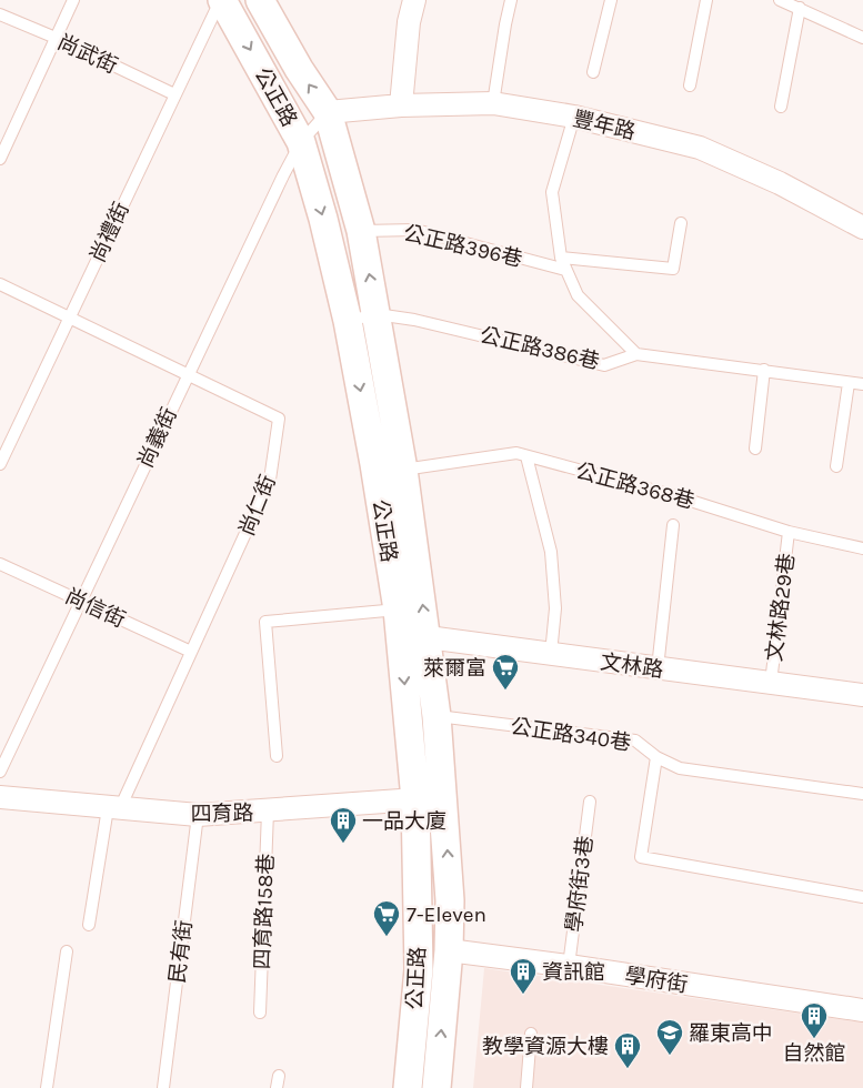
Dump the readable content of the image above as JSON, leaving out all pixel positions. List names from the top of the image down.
{
  "streets": {
    "street": [
      "公正路",
      "豐年路",
      "文林路",
      "四育路",
      "學府街"
    ],
    "lane": [
      "尚武街",
      "尚禮街",
      "公正路396巷",
      "公正路386巷",
      "尚義街",
      "公正路368巷",
      "尚仁街",
      "尚信街",
      "文林路29巷",
      "公正路340巷",
      "學府街3巷",
      "四育路158巷",
      "民有街"
    ]
  },
  "crossings": [
    ["尚武街", "尚禮街"],
    ["公正路", "豐年路"],
    ["公正路", "尚禮街"],
    ["公正路", "公正路396巷"],
    ["公正路", "公正路386巷"],
    ["公正路", "尚義街"],
    ["公正路", "公正路368巷"],
    ["公正路", "文林路"],
    ["公正路", "公正路340巷"],
    ["公正路", "四育路"],
    ["公正路", "學府街"],
    ["豐年路", "尚義街"],
    ["尚禮街", "尚仁街"],
    ["尚義街", "尚仁街"],
    ["尚義街", "尚信街"],
    ["公正路368巷", "文林路29巷"],
    ["尚仁街", "尚信街"],
    ["尚仁街", "四育路"],
    ["文林路29巷", "文林路"],
    ["四育路", "四育路158巷"],
    ["四育路", "民有街"],
    ["學府街3巷", "學府街"]
  ],
  "places": {
    "supermarket": ["萊爾富", "7-Eleven"],
    "building": [
      "一品大廈",
      "資訊館",
      "自然館",
      "教學資源大樓"
    ],
    "school or university": ["羅東高中"]
  }
}
